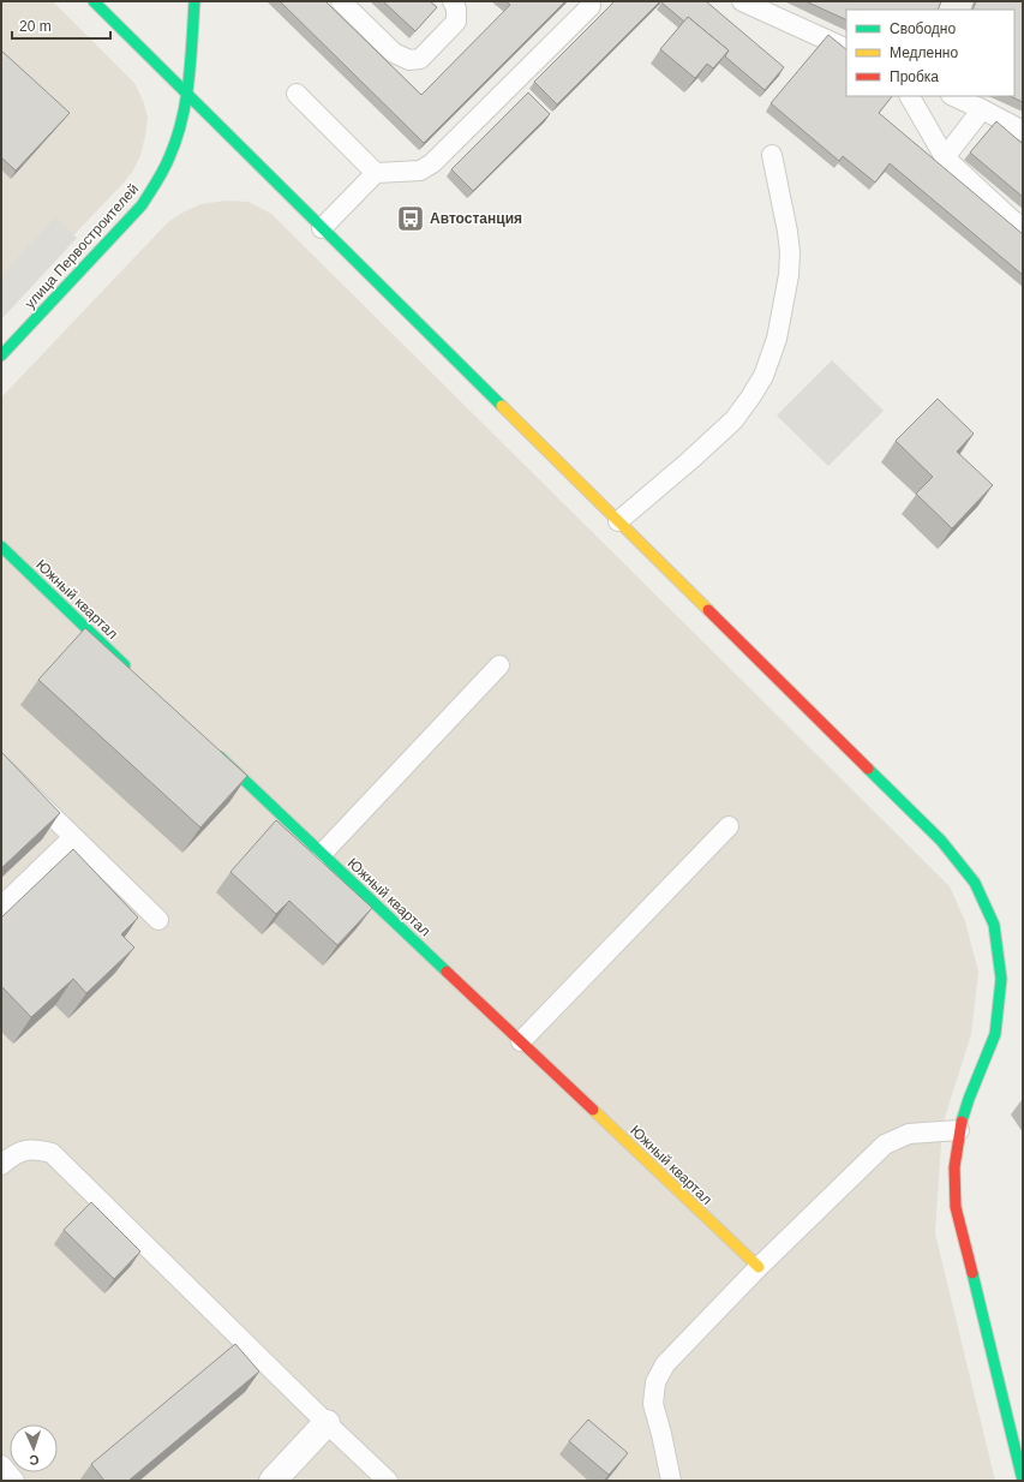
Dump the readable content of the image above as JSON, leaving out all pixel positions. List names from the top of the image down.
{
  "streets": {
    "street": ["улица Первостроителей", "Южный квартал"]
  },
  "places": {
    "bus stop": ["Автостанция"]
  },
  "legend": ["Свободно", "Медленно", "Пробка"],
  "scale_bar": "20 m",
  "north": "bottom"
}
